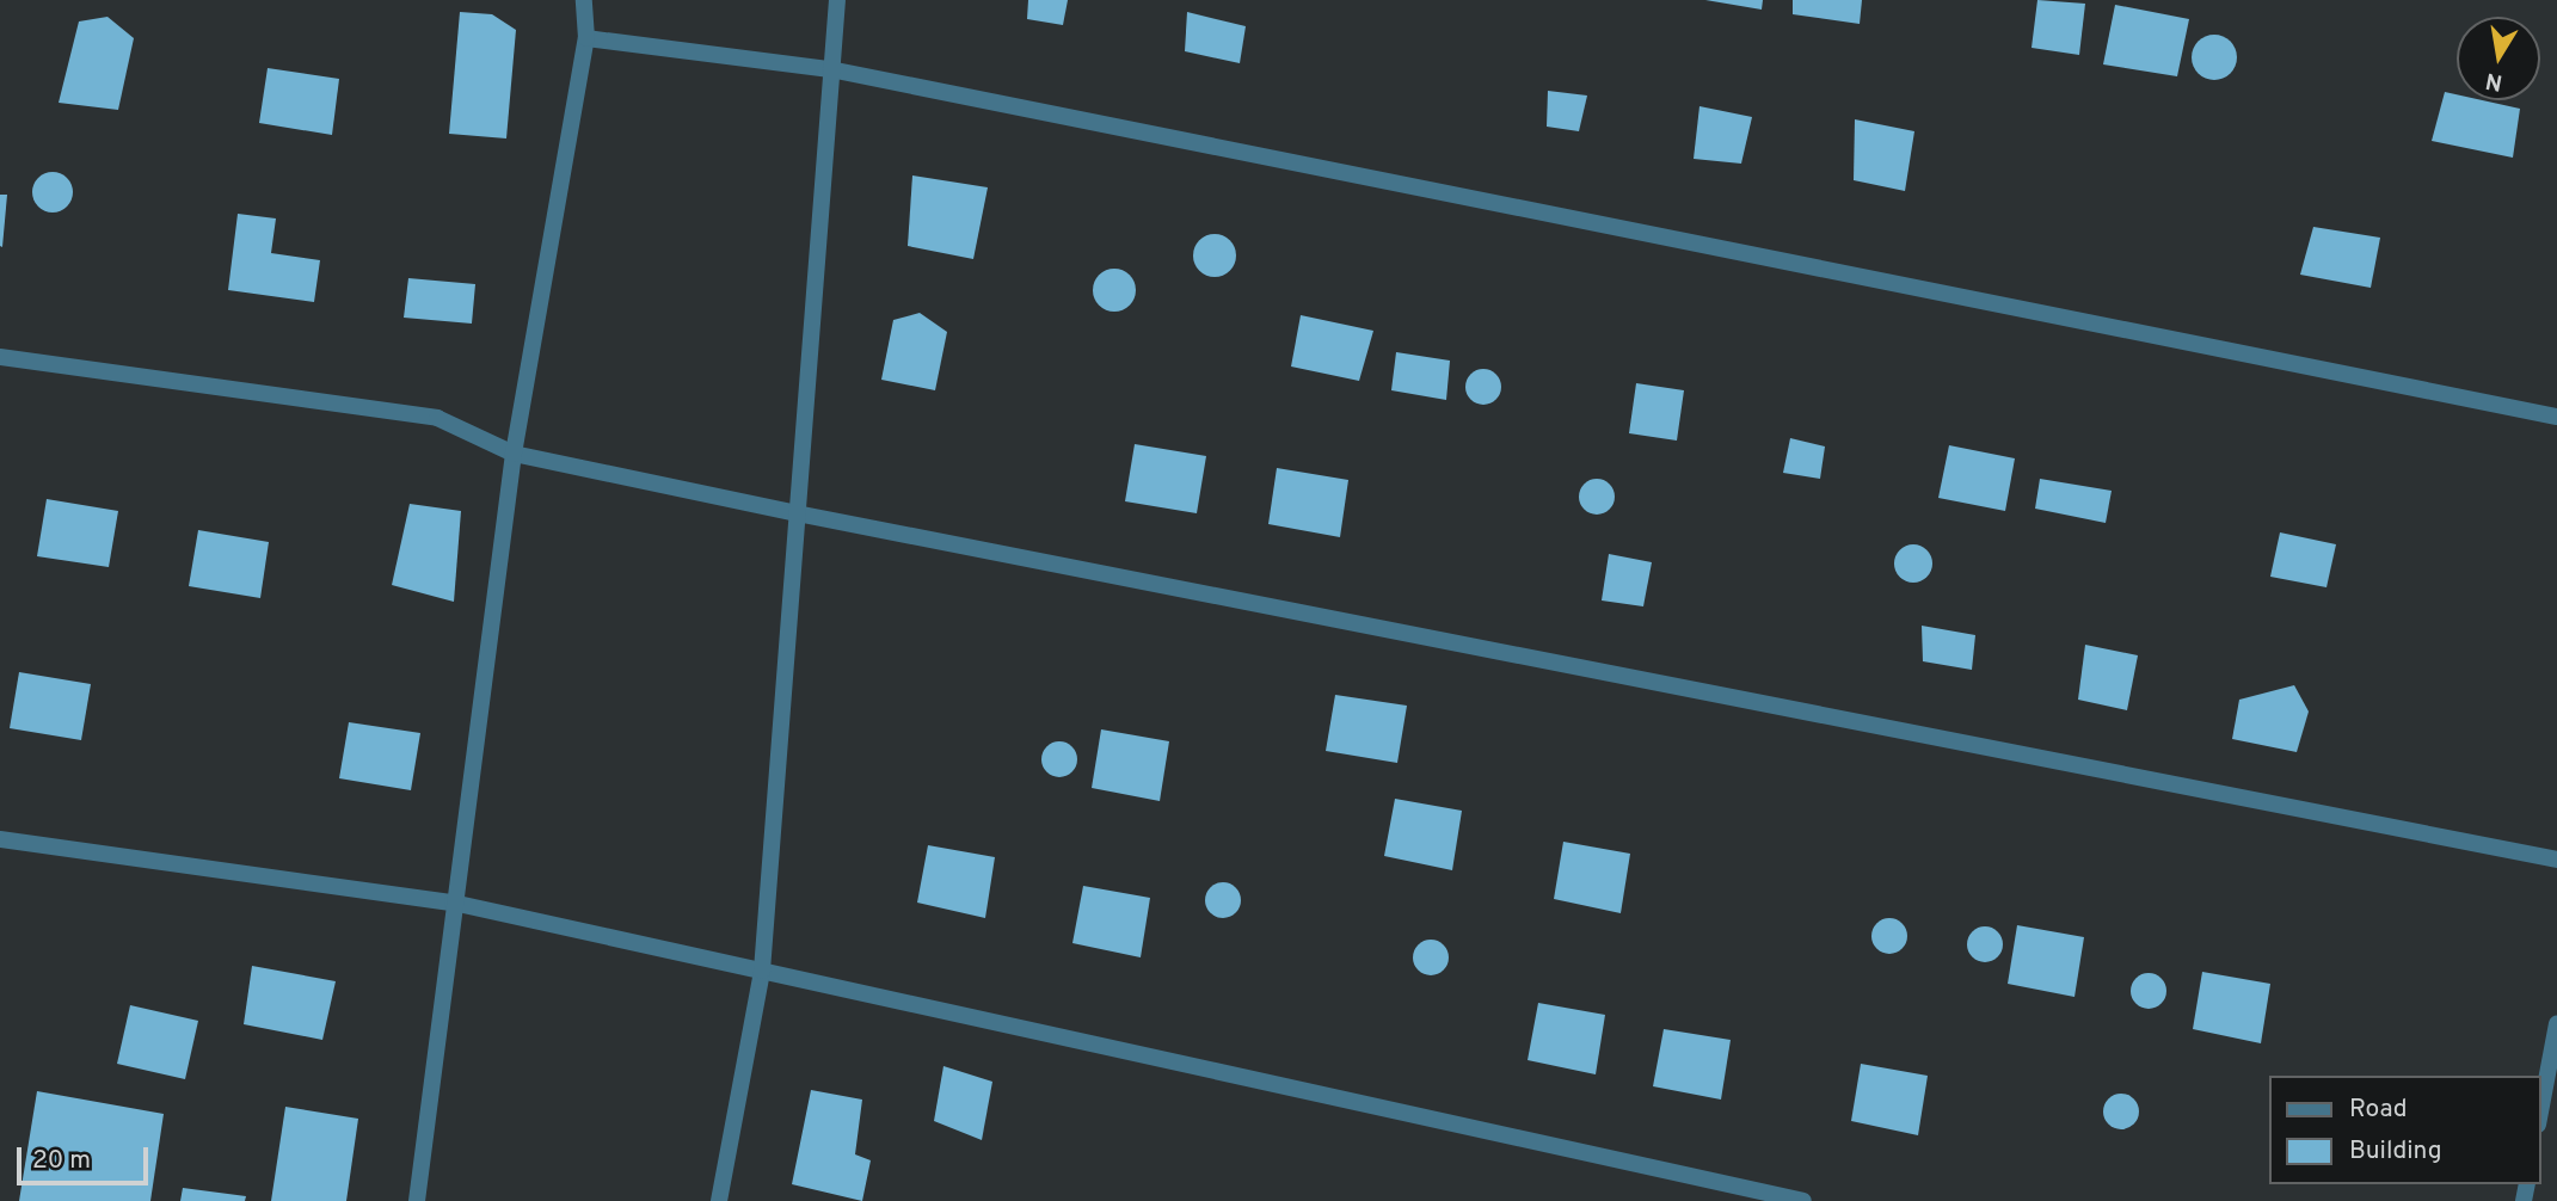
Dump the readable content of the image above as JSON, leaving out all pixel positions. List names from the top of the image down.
{
  "legend": ["Road", "Building"],
  "scale_bar": "20 m",
  "north": "bottom"
}
